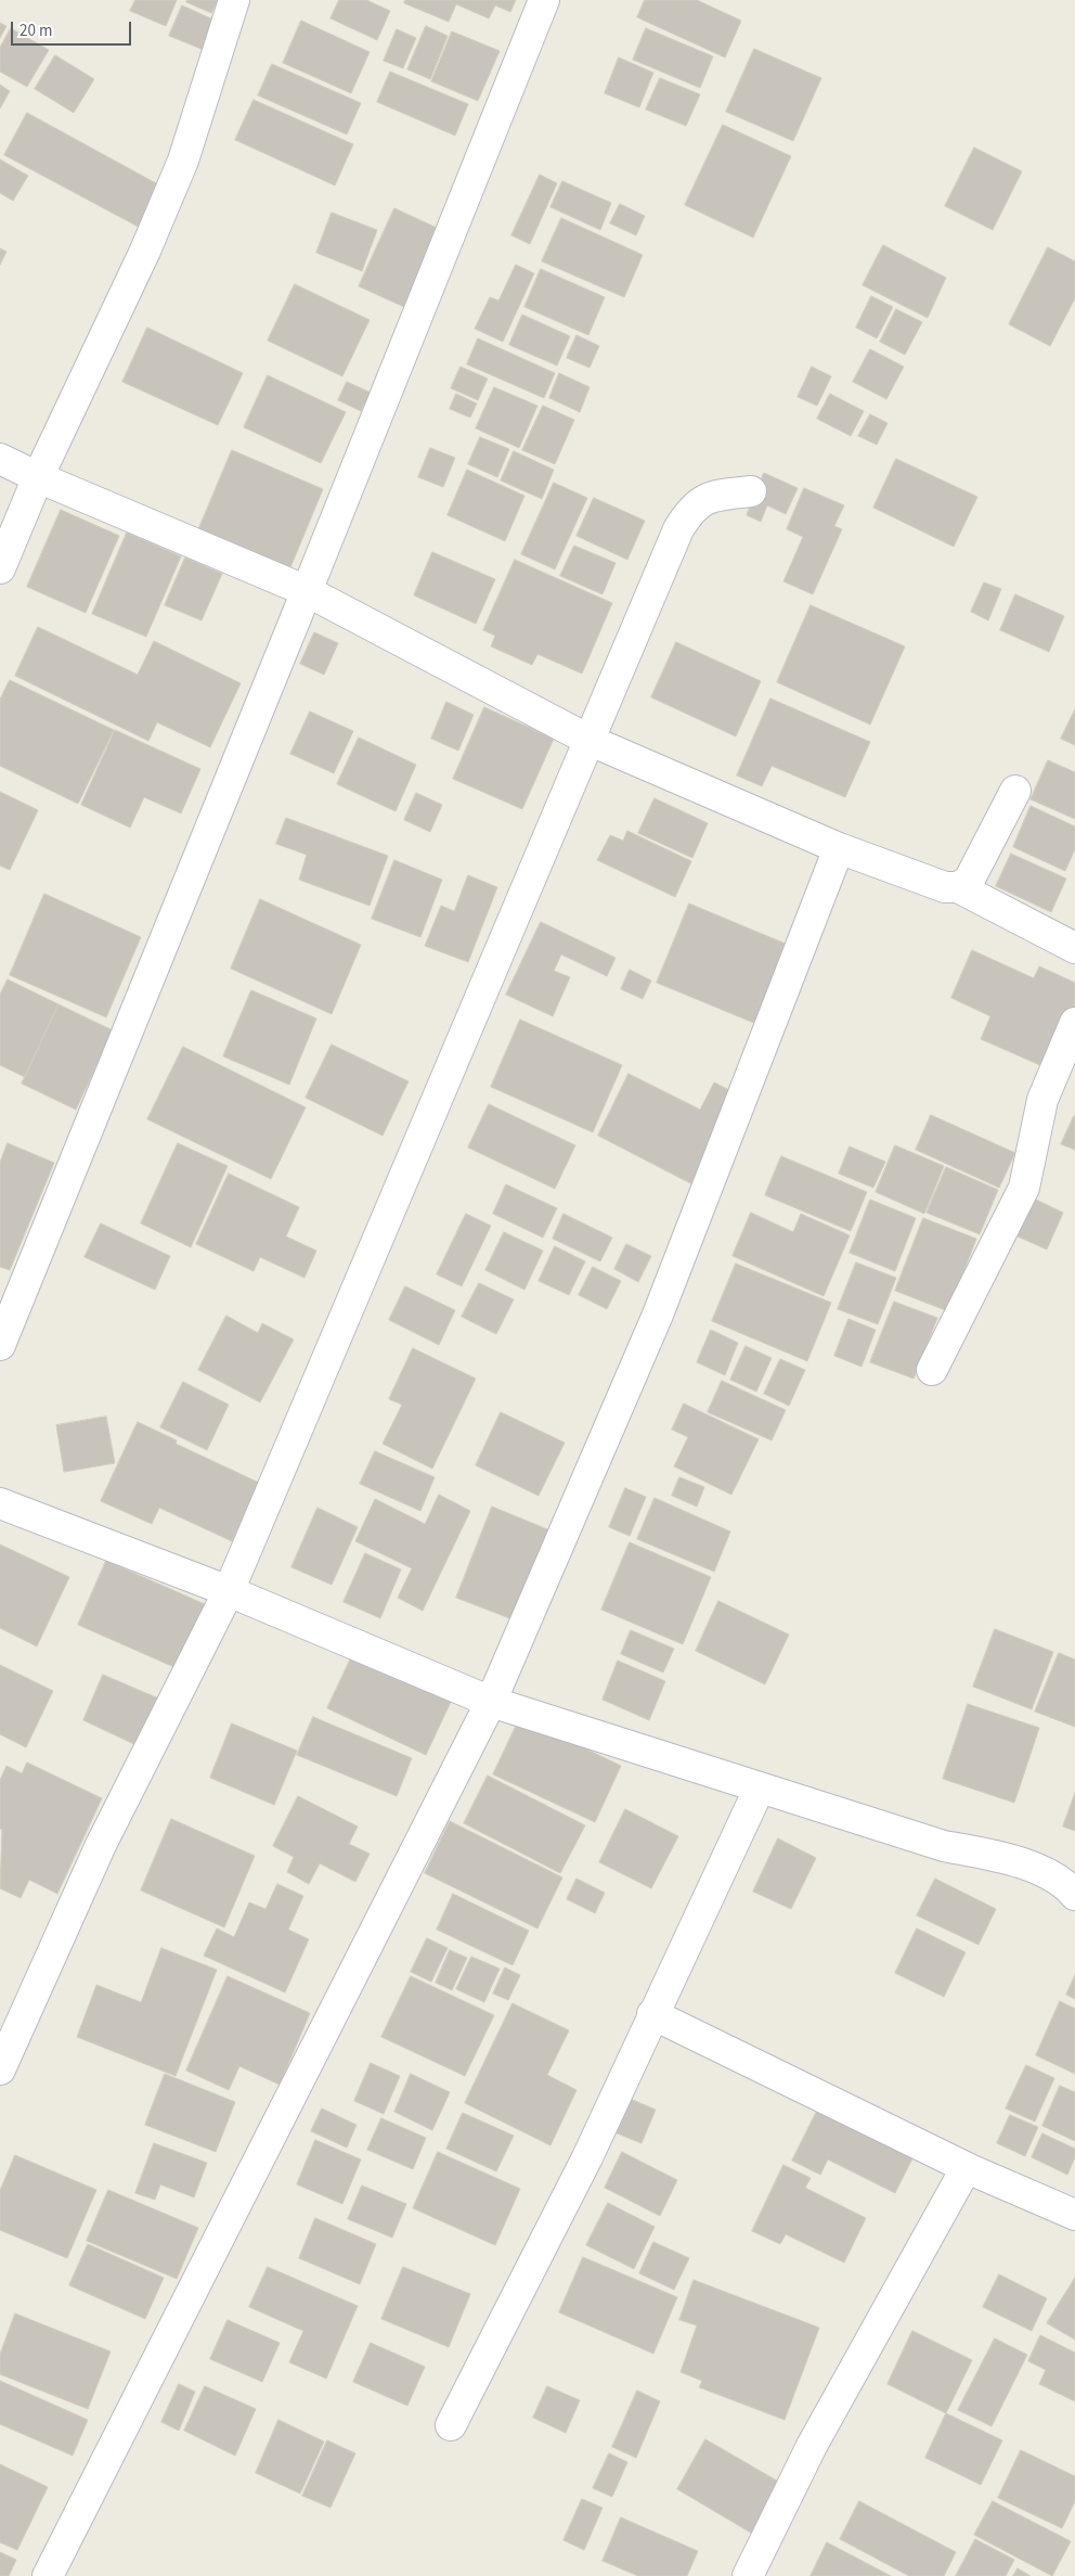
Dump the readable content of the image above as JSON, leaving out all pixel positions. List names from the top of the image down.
{
  "scale_bar": "20 m"
}
